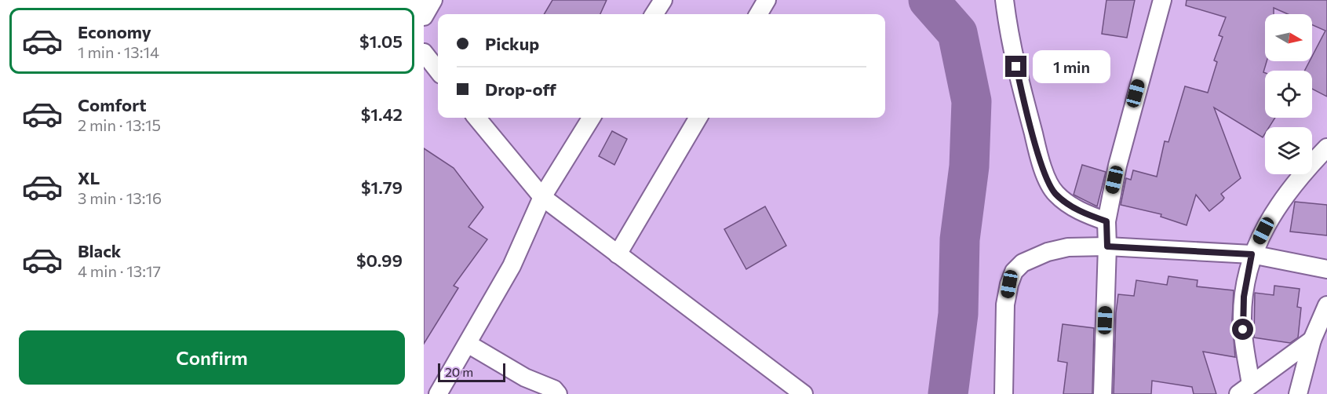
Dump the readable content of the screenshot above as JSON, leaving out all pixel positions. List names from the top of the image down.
{
  "scale_bar": "20 m",
  "north": "right",
  "page": {
    "list": [
      {
        "name": "Economy",
        "note": "1 min · 13:14",
        "value": "$1.05"
      },
      {
        "name": "Comfort",
        "note": "2 min · 13:15",
        "value": "$1.42"
      },
      {
        "name": "XL",
        "note": "3 min · 13:16",
        "value": "$1.79"
      },
      {
        "name": "Black",
        "note": "4 min · 13:17",
        "value": "$0.99"
      }
    ],
    "banner": ["Pickup", "Drop-off"],
    "bubble": "1 min",
    "buttons": "Confirm",
    "scale": "20 m"
  }
}
